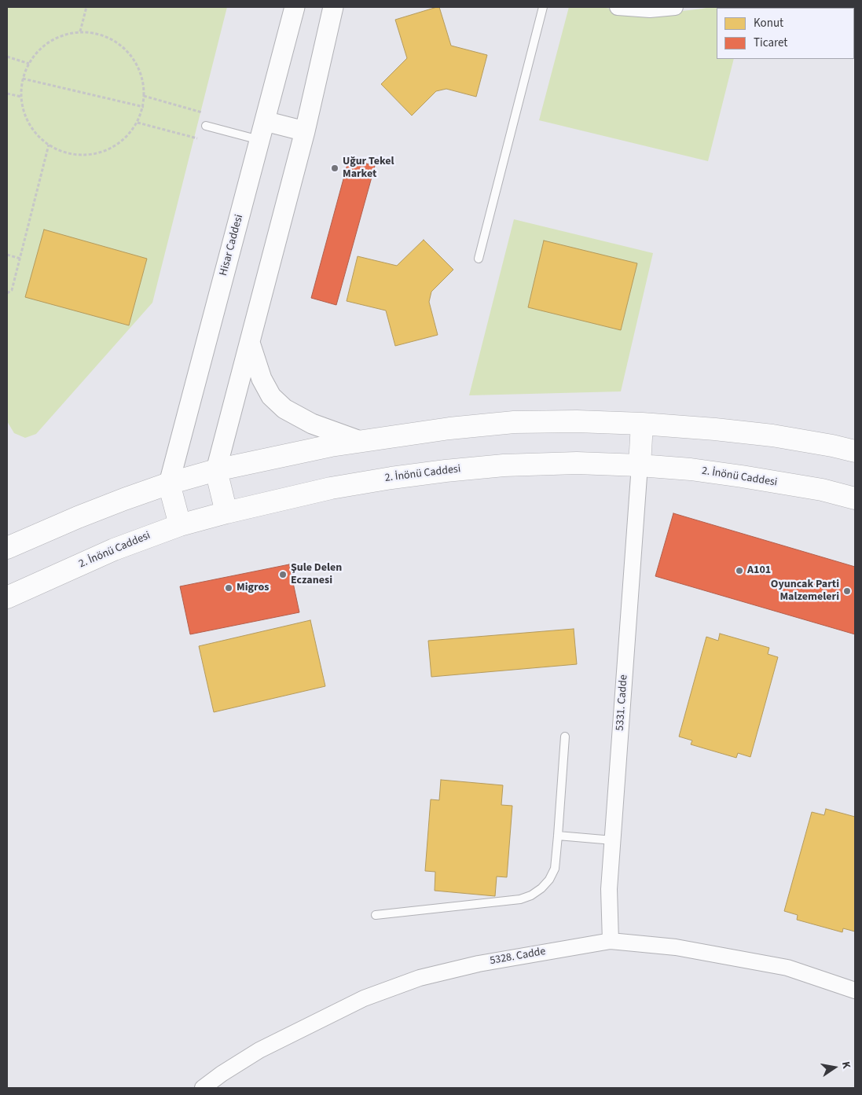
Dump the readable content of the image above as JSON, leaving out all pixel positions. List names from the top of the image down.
{
  "streets": {
    "main road": ["2. İnönü Caddesi"],
    "street": ["Hisar Caddesi", "5331. Cadde", "5328. Cadde"]
  },
  "crossings": [
    ["2. İnönü Caddesi", "5331. Cadde"],
    ["5331. Cadde", "5328. Cadde"]
  ],
  "places": [
    "Uğur Tekel Market",
    "A101",
    "Şule Delen Eczanesi",
    "Migros",
    "Oyuncak Parti Malzemeleri"
  ],
  "legend": ["Konut", "Ticaret"],
  "north": "right"
}
